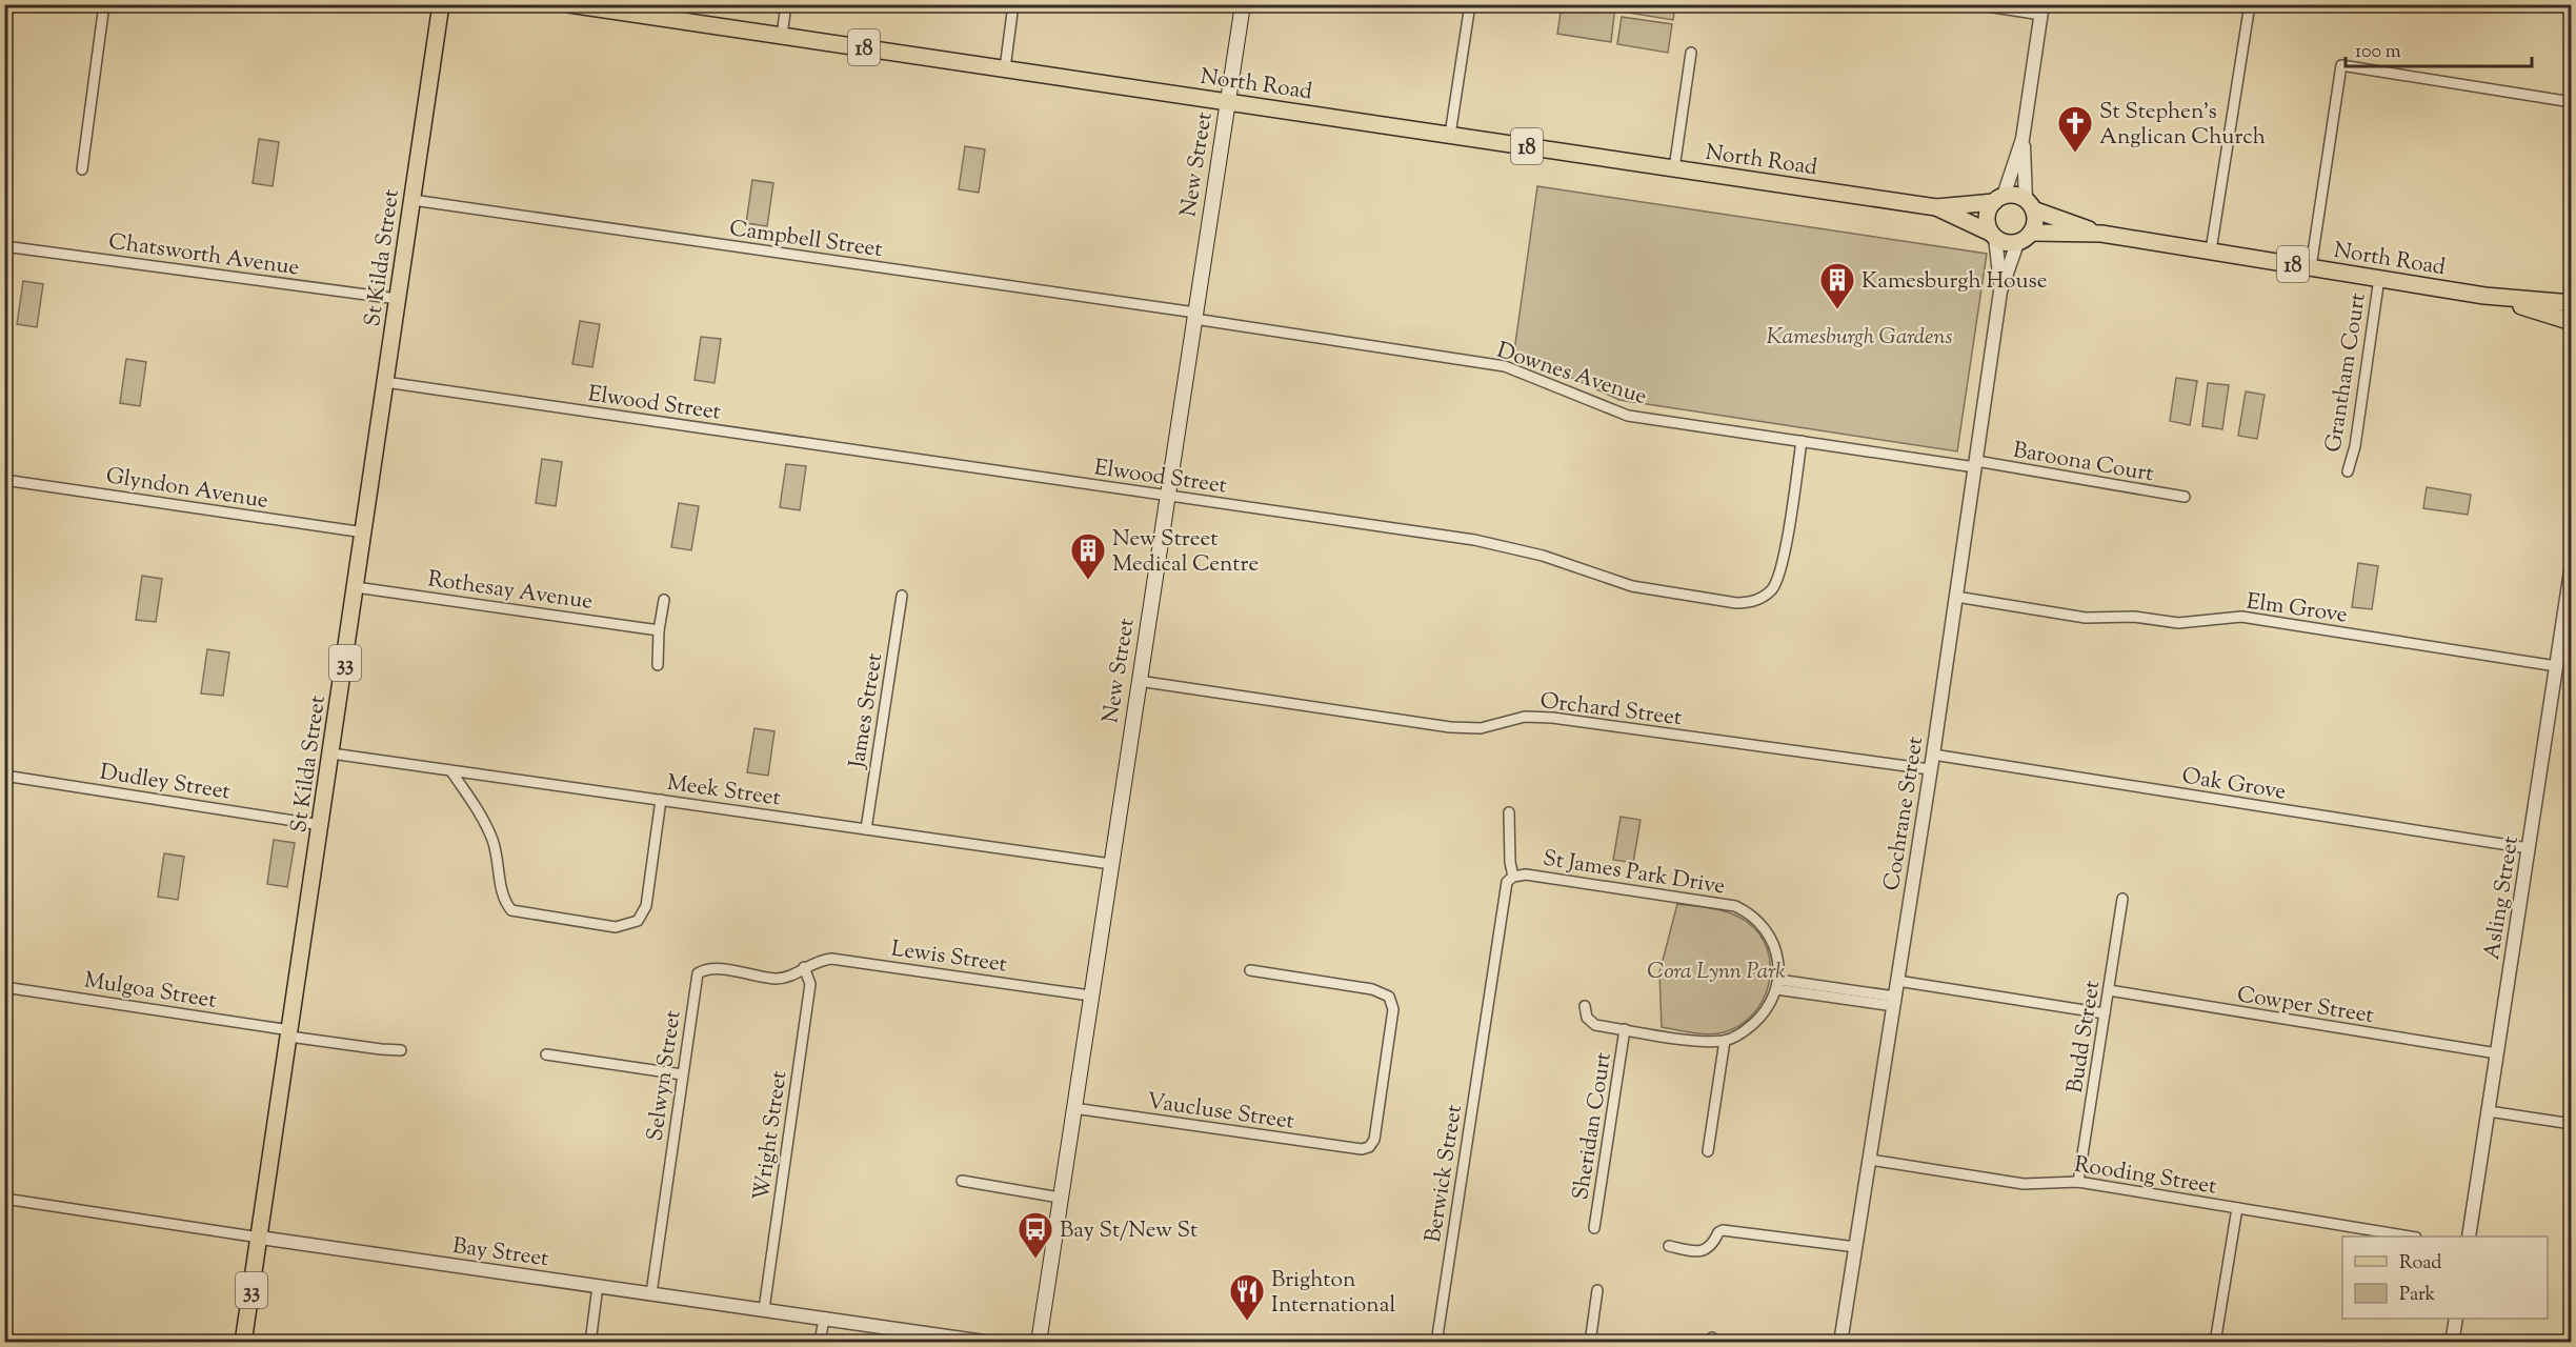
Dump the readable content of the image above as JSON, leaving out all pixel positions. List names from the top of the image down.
{
  "streets": {
    "main road": [
      "18",
      "North Road",
      "New Street",
      "St Kilda Street",
      "33"
    ],
    "street": [
      "Campbell Street",
      "Chatsworth Avenue",
      "Downes Avenue",
      "Grantham Court",
      "Elwood Street",
      "Baroona Court",
      "Glyndon Avenue",
      "Rothesay Avenue",
      "Elm Grove",
      "Orchard Street",
      "James Street",
      "Dudley Street",
      "Oak Grove",
      "Meek Street",
      "Cochrane Street",
      "St James Park Drive",
      "Asling Street",
      "Lewis Street",
      "Mulgoa Street",
      "Cowper Street",
      "Budd Street",
      "Selwyn Street",
      "Vaucluse Street",
      "Sheridan Court",
      "Wright Street",
      "Berwick Street",
      "Rooding Street",
      "Bay Street"
    ]
  },
  "crossings": [
    ["18", "North Road"],
    ["18", "Cochrane Street"],
    ["North Road", "New Street"],
    ["North Road", "Grantham Court"],
    ["North Road", "Cochrane Street"],
    ["New Street", "Campbell Street"],
    ["New Street", "Downes Avenue"],
    ["New Street", "Elwood Street"],
    ["New Street", "Orchard Street"],
    ["New Street", "Meek Street"],
    ["New Street", "Lewis Street"],
    ["New Street", "Vaucluse Street"],
    ["Campbell Street", "St Kilda Street"],
    ["Campbell Street", "Downes Avenue"],
    ["Chatsworth Avenue", "St Kilda Street"],
    ["St Kilda Street", "Elwood Street"],
    ["St Kilda Street", "Glyndon Avenue"],
    ["St Kilda Street", "Rothesay Avenue"],
    ["St Kilda Street", "Dudley Street"],
    ["St Kilda Street", "Meek Street"],
    ["St Kilda Street", "Mulgoa Street"],
    ["St Kilda Street", "Bay Street"],
    ["Downes Avenue", "Elwood Street"],
    ["Downes Avenue", "Baroona Court"],
    ["Downes Avenue", "Cochrane Street"],
    ["Baroona Court", "Cochrane Street"],
    ["Elm Grove", "Cochrane Street"],
    ["Elm Grove", "Asling Street"],
    ["Orchard Street", "Cochrane Street"],
    ["James Street", "Meek Street"],
    ["Oak Grove", "Cochrane Street"],
    ["Oak Grove", "Asling Street"],
    ["Cochrane Street", "Rooding Street"],
    ["St James Park Drive", "Berwick Street"],
    ["Asling Street", "Cowper Street"],
    ["Lewis Street", "Selwyn Street"],
    ["Lewis Street", "Wright Street"],
    ["Cowper Street", "Budd Street"],
    ["Budd Street", "Rooding Street"],
    ["Selwyn Street", "Wright Street"],
    ["Selwyn Street", "Bay Street"],
    ["Wright Street", "Bay Street"]
  ],
  "parks": ["Kamesburgh Gardens", "Cora Lynn Park"],
  "places": {
    "church": ["St Stephen's Anglican Church"],
    "building": ["Kamesburgh House", "New Street Medical Centre"],
    "bus stop": ["Bay St/New St"],
    "restaurant": ["Brighton International"]
  },
  "legend": ["Road", "Park"],
  "scale_bar": "100 m"
}
